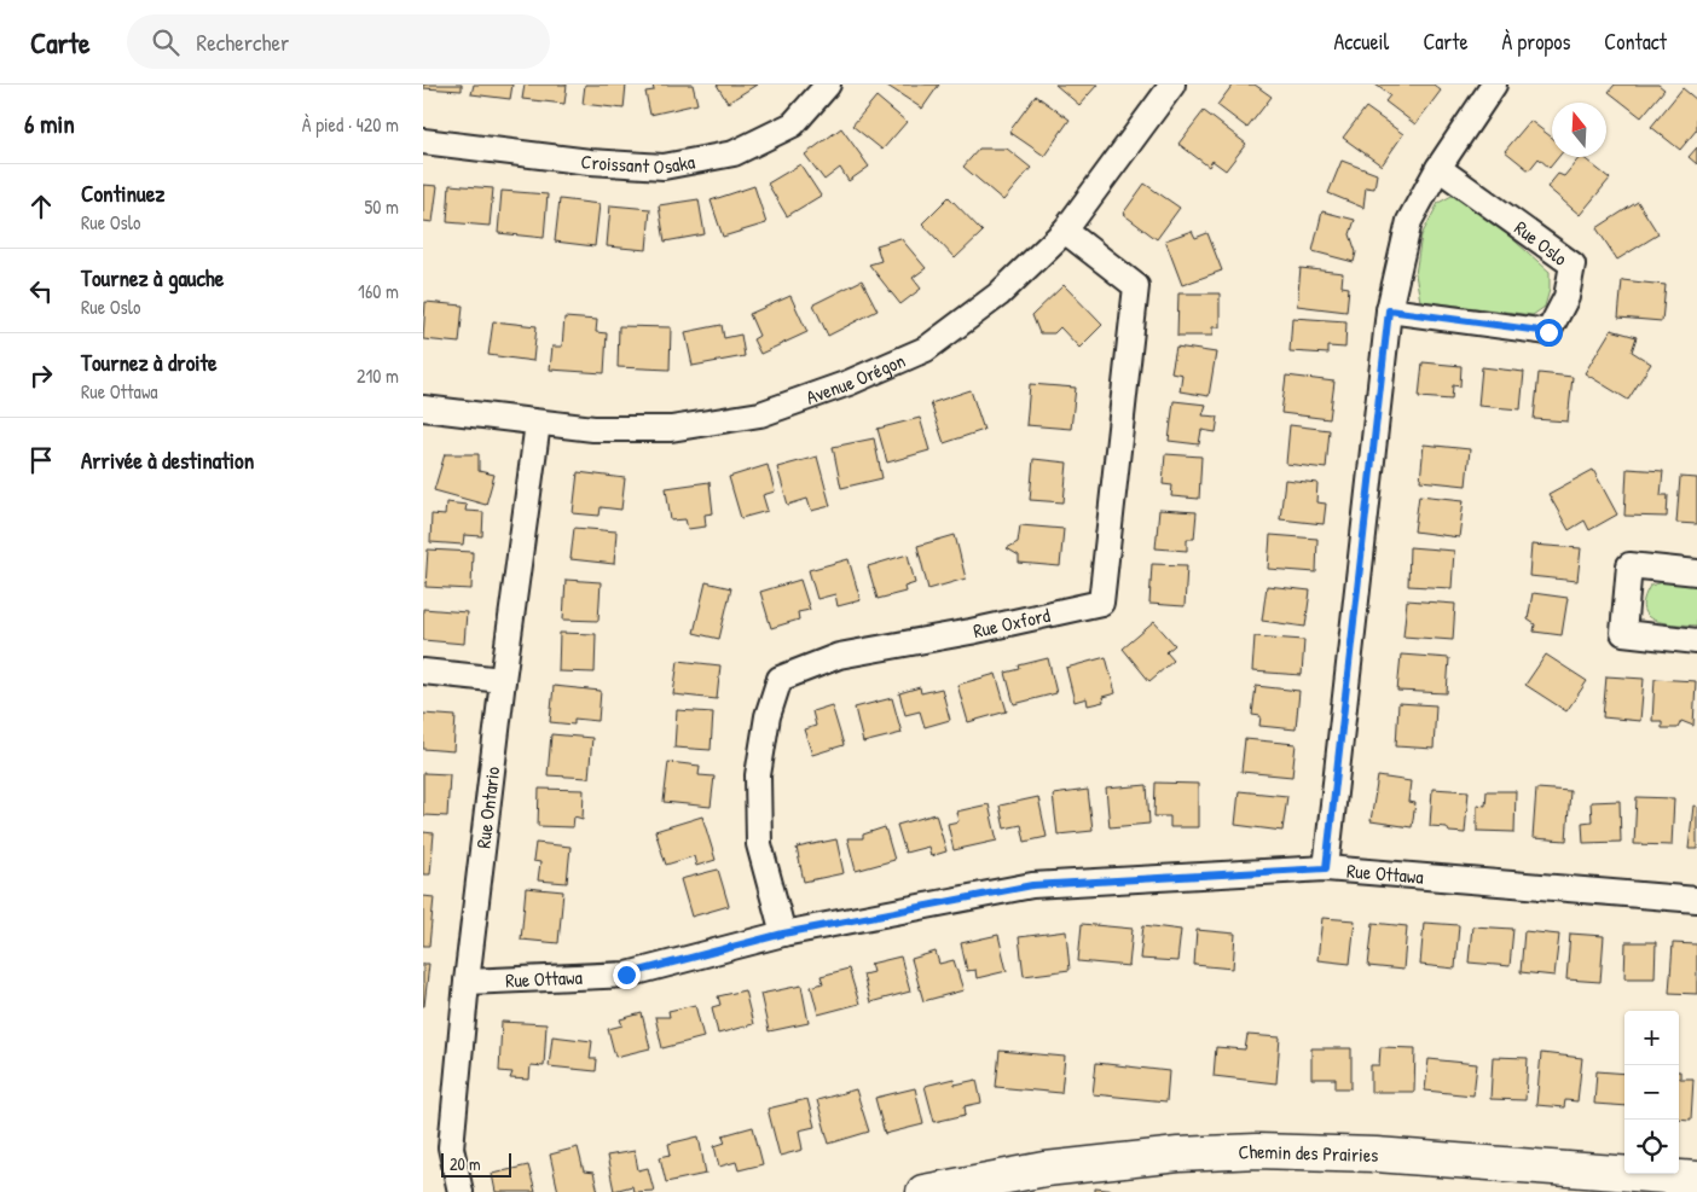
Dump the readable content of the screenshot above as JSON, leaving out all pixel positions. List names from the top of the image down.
{
  "streets": {
    "street": [
      "Croissant Osaka",
      "Rue Oslo",
      "Avenue Orégon",
      "Rue Oxford",
      "Rue Ontario",
      "Rue Ottawa",
      "Chemin des Prairies"
    ]
  },
  "crossings": [
    ["Avenue Orégon", "Rue Oxford"],
    ["Avenue Orégon", "Rue Ontario"],
    ["Rue Oxford", "Rue Ottawa"],
    ["Rue Ontario", "Rue Ottawa"]
  ],
  "scale_bar": "20 m",
  "north": "top",
  "page": {
    "header": "Carte",
    "search": "Rechercher",
    "nav": [
      "Accueil",
      "Carte",
      "À propos",
      "Contact"
    ],
    "heading": ["6 min", "À pied · 420 m"],
    "list": [
      ["Continuez", "Rue Oslo", "50 m"],
      ["Tournez à gauche", "Rue Oslo", "160 m"],
      ["Tournez à droite", "Rue Ottawa", "210 m"],
      "Arrivée à destination"
    ],
    "map_buttons": ["+", "−"],
    "scale": "20 m"
  }
}
